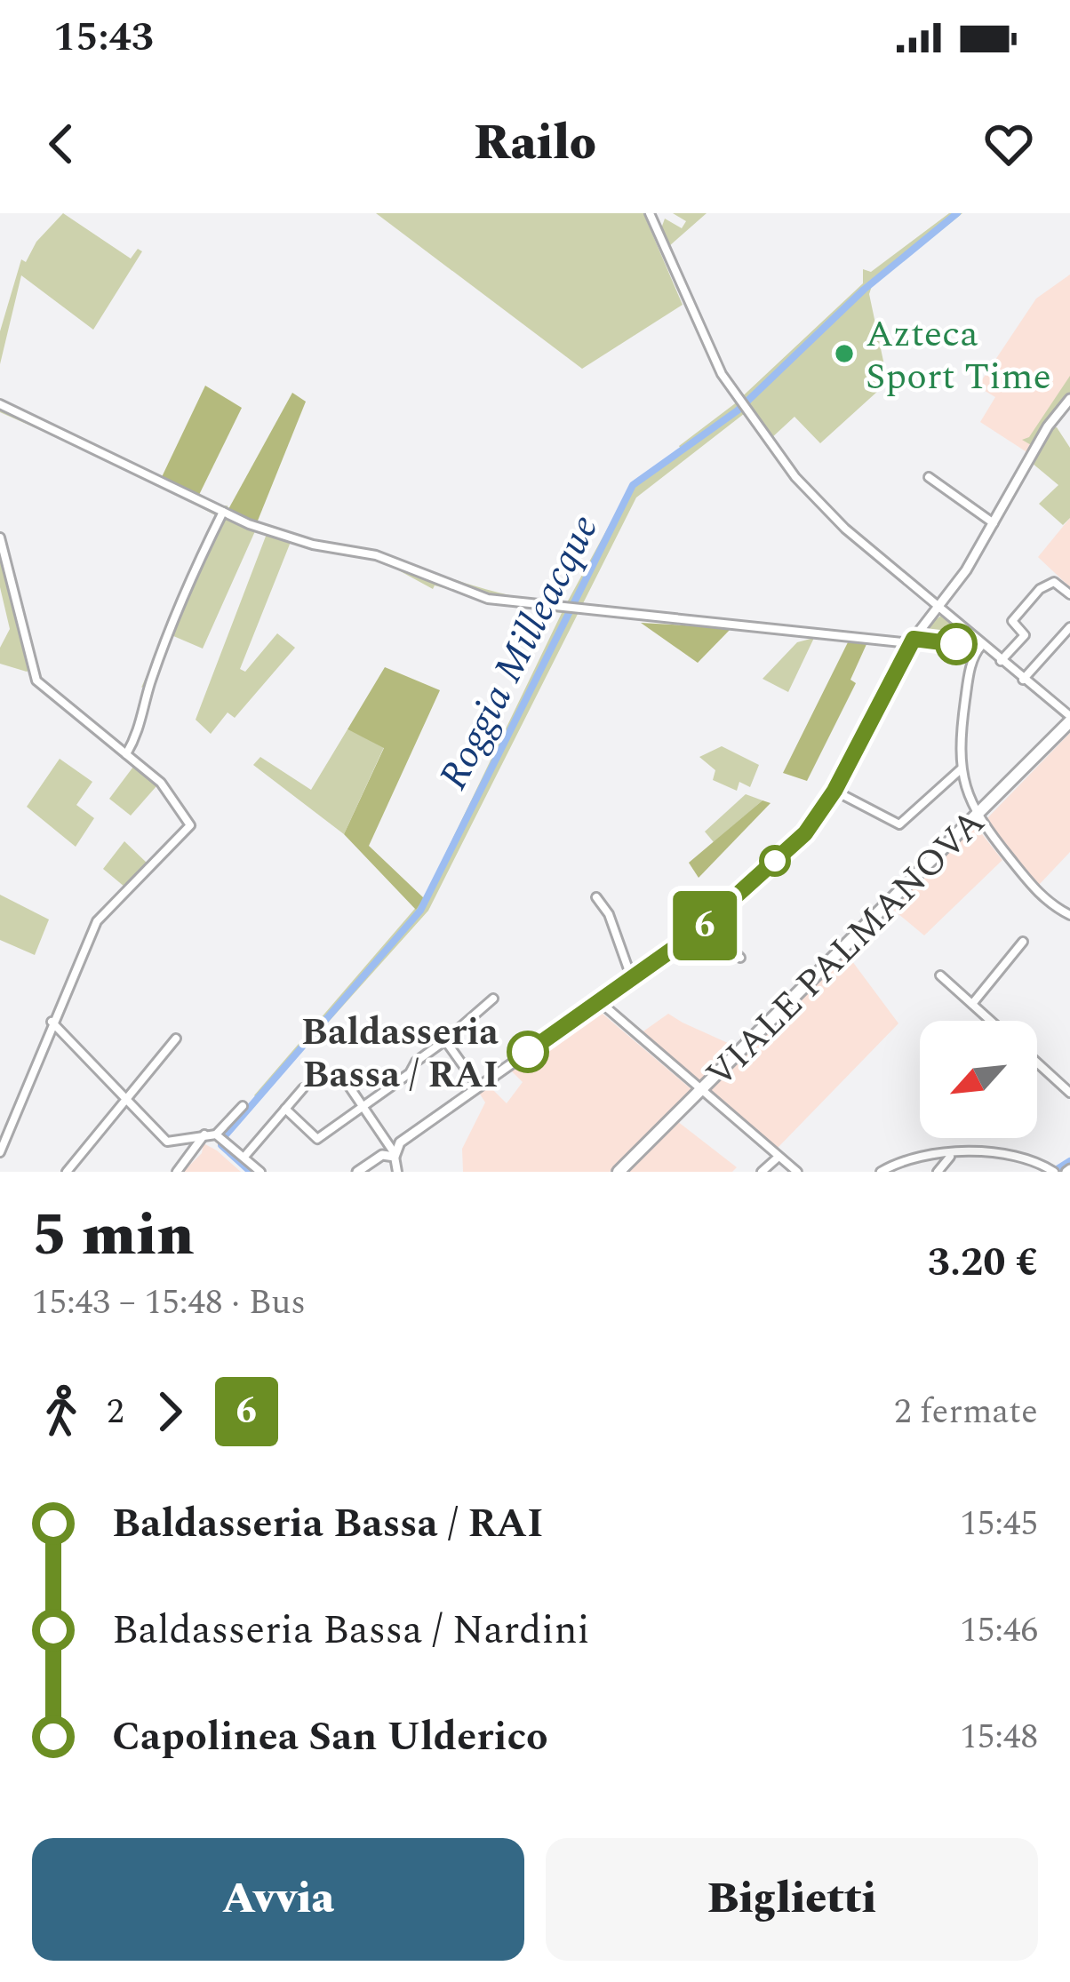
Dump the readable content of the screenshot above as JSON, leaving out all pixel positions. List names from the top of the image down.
{
  "streets": {
    "main road": ["VIALE PALMANOVA"]
  },
  "water": ["Roggia Milleacque"],
  "places": ["Azteca Sport Time", "Baldasseria Bassa / RAI"],
  "lines": ["bus line 6"],
  "north": "bottom left",
  "page": {
    "status": "15:43",
    "header": "Railo",
    "on_map": "6",
    "heading": ["5 min", "15:43 – 15:48 · Bus", "3.20 €"],
    "legs": ["2", "6", "2 fermate"],
    "list": [
      {
        "name": "Baldasseria Bassa / RAI",
        "value": "15:45"
      },
      {
        "name": "Baldasseria Bassa / Nardini",
        "value": "15:46"
      },
      {
        "name": "Capolinea San Ulderico",
        "value": "15:48"
      }
    ],
    "buttons": ["Avvia", "Biglietti"]
  }
}
